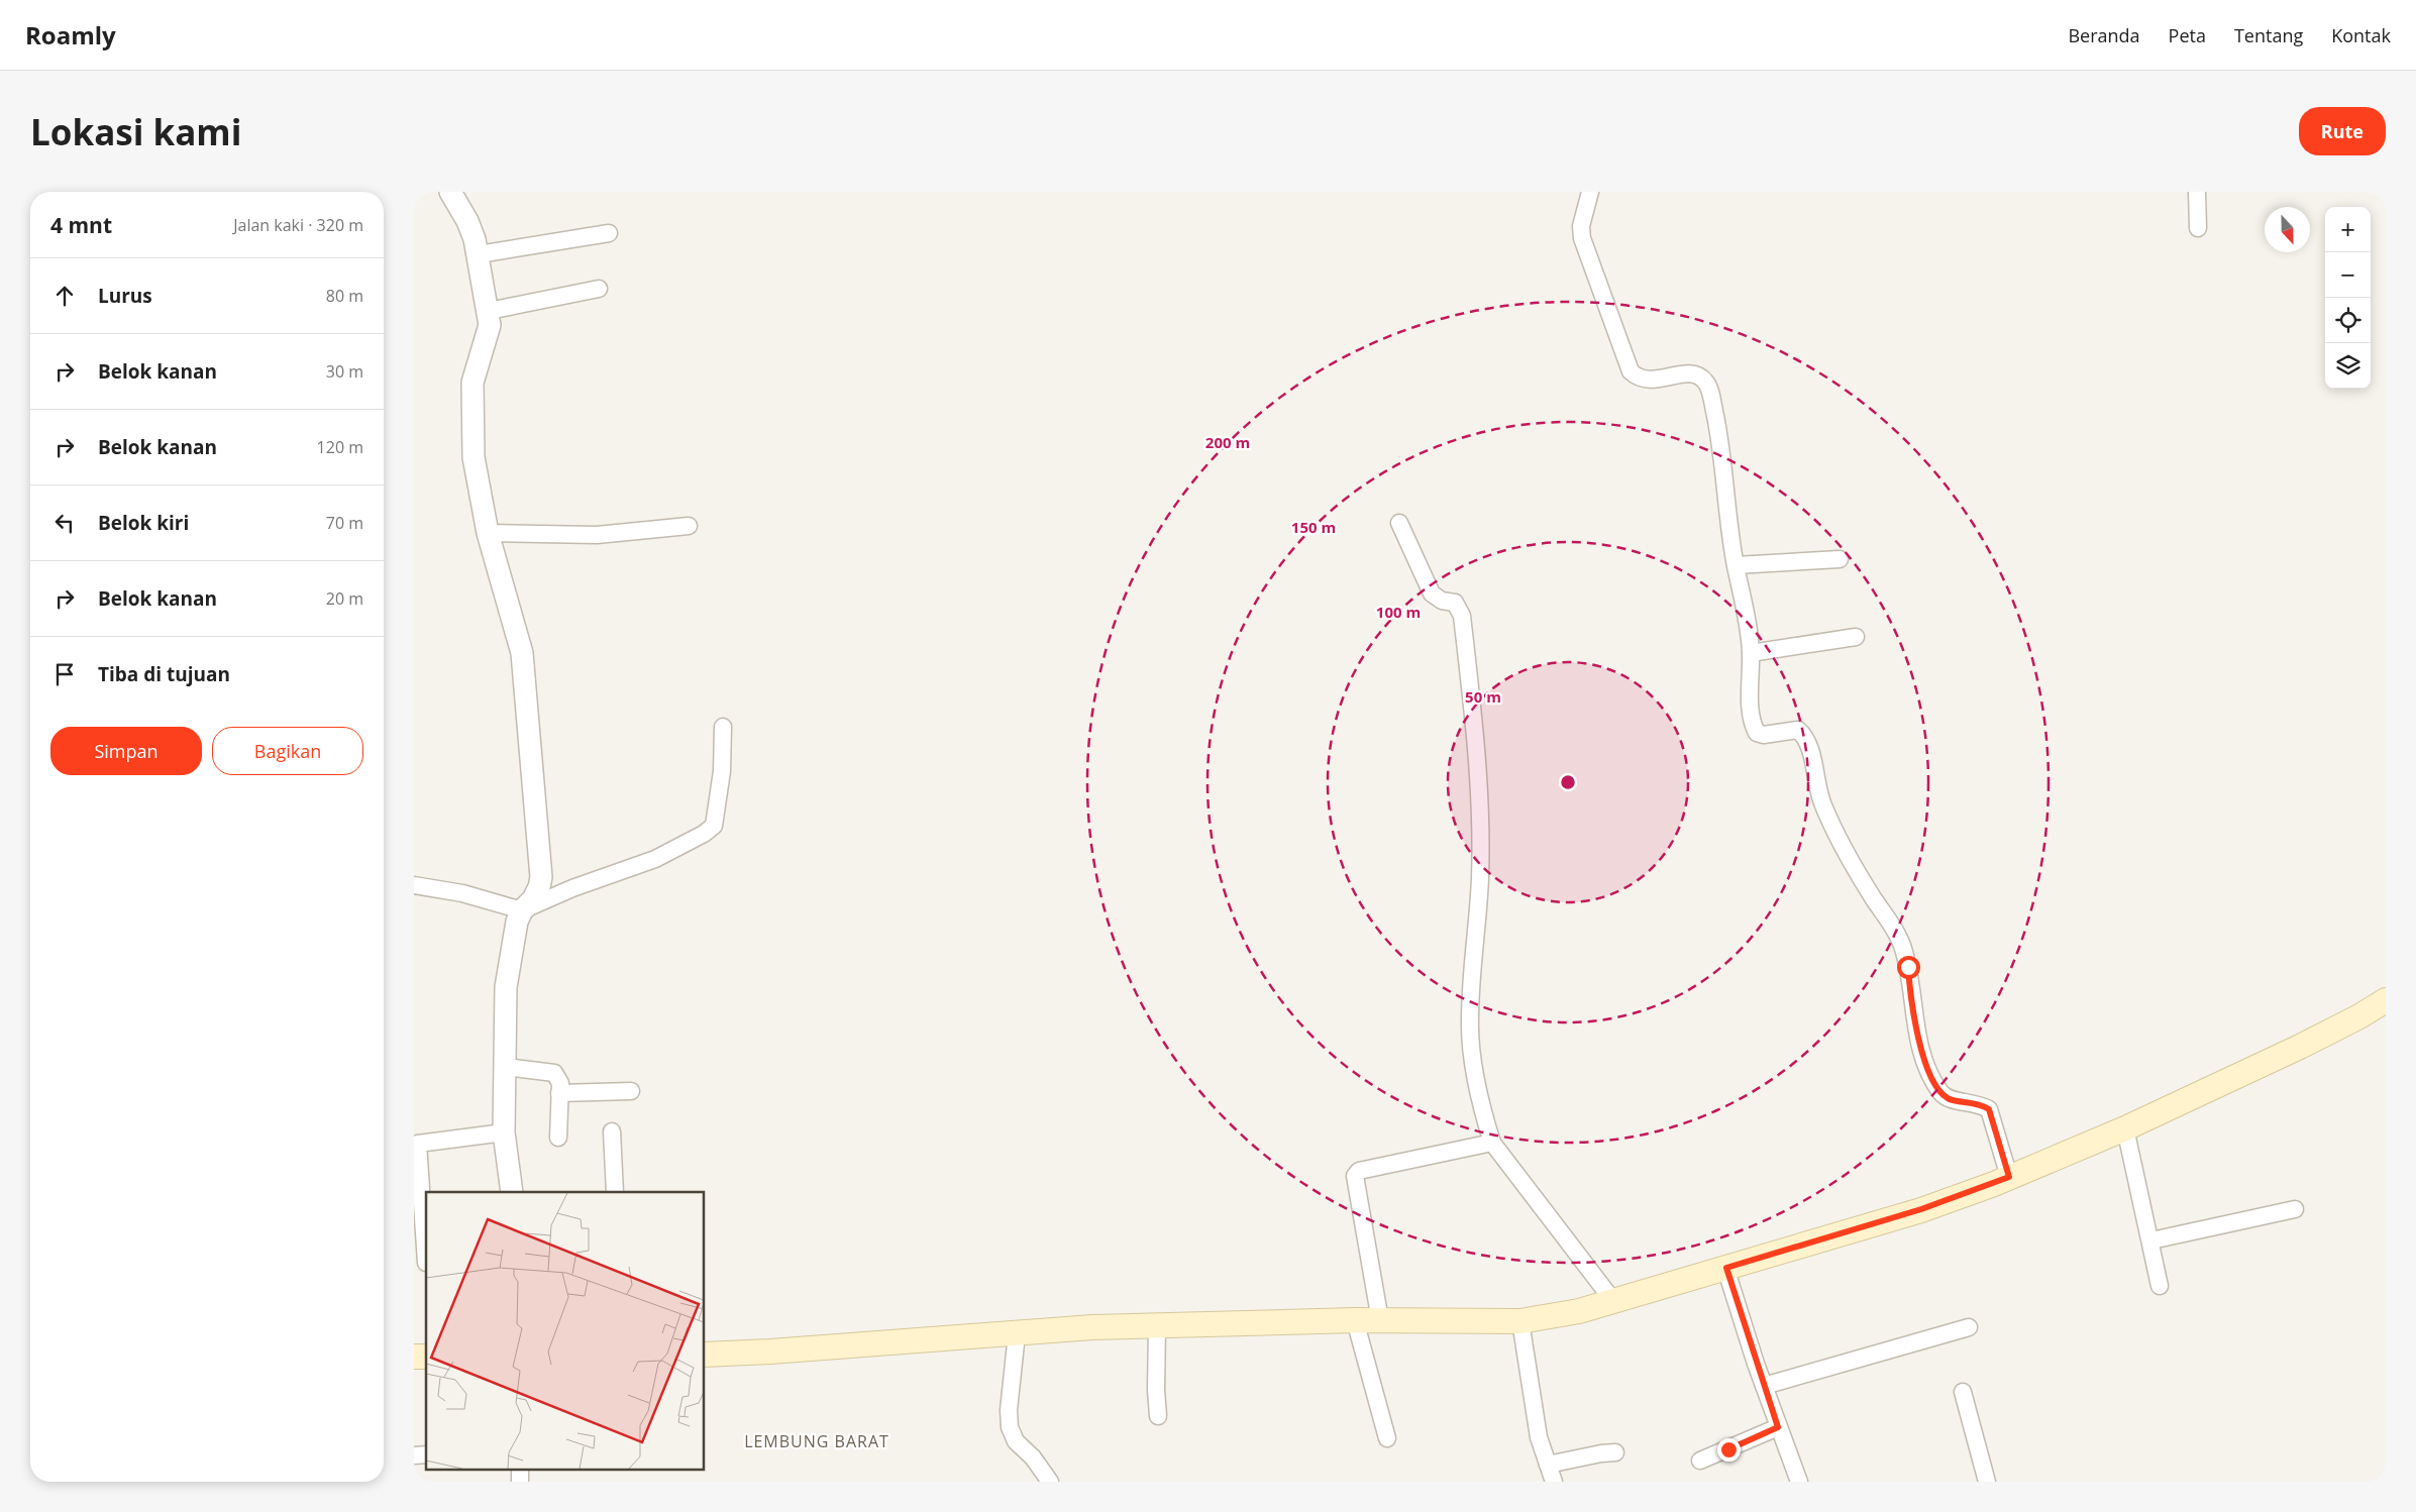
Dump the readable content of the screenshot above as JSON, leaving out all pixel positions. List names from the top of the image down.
{
  "districts": ["LEMBUNG BARAT"],
  "north": "bottom",
  "page": {
    "header": "Roamly",
    "nav": [
      "Beranda",
      "Peta",
      "Tentang",
      "Kontak"
    ],
    "buttons": [
      "Rute",
      ["Simpan", "Bagikan"]
    ],
    "title": "Lokasi kami",
    "heading": ["4 mnt", "Jalan kaki · 320 m"],
    "map_buttons": ["+", "−"],
    "list": [
      ["Lurus", "80 m"],
      ["Belok kanan", "30 m"],
      ["Belok kanan", "120 m"],
      ["Belok kiri", "70 m"],
      ["Belok kanan", "20 m"],
      "Tiba di tujuan"
    ]
  },
  "rings": [
    "200 m",
    "150 m",
    "100 m",
    "50 m"
  ]
}
